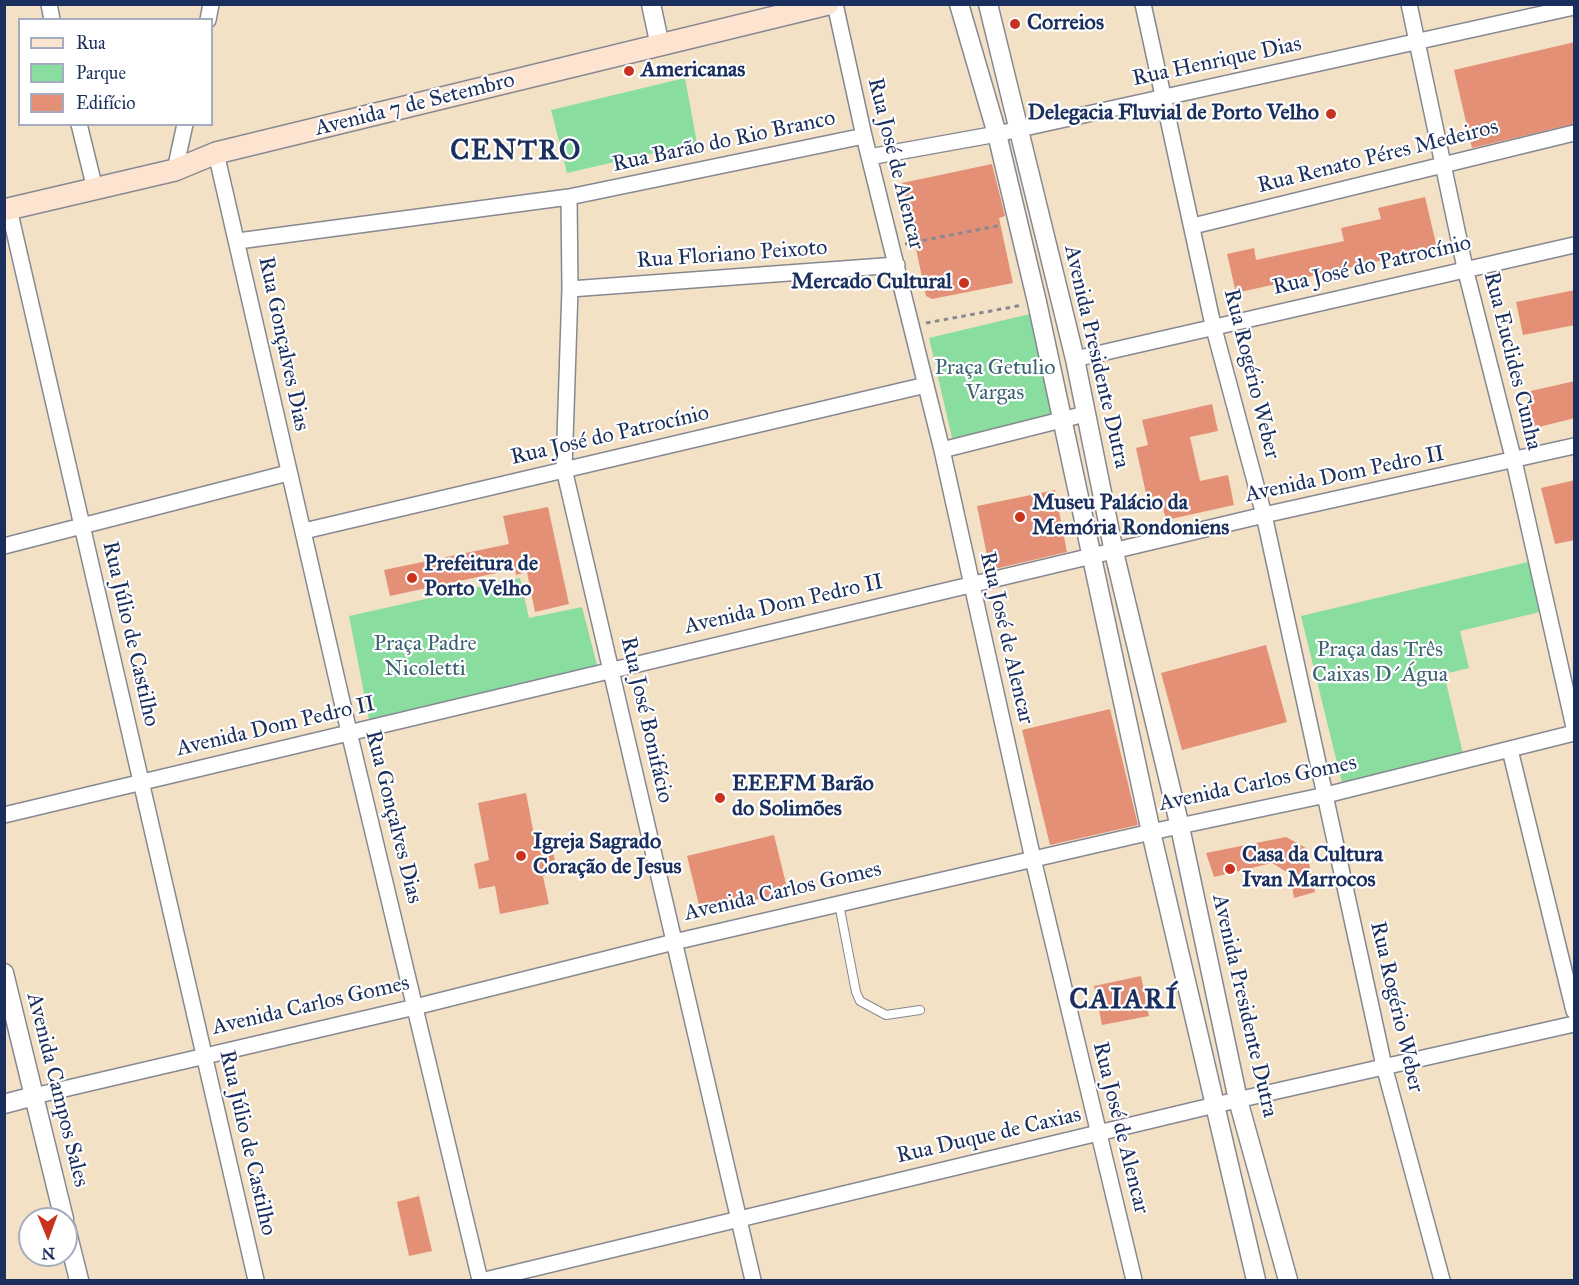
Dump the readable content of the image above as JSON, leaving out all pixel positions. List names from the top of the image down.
{
  "streets": {
    "main road": ["Avenida 7 de Setembro"],
    "street": [
      "Rua Henrique Dias",
      "Rua Barão do Rio Branco",
      "Rua Renato Péres Medeiros",
      "Rua José de Alencar",
      "Rua Floriano Peixoto",
      "Rua José do Patrocínio",
      "Rua Gonçalves Dias",
      "Avenida Presidente Dutra",
      "Rua Euclides Cunha",
      "Rua Rogério Weber",
      "Avenida Dom Pedro II",
      "Rua Júlio de Castilho",
      "Rua José Bonifácio",
      "Avenida Carlos Gomes",
      "Avenida Campos Sales",
      "Rua Duque de Caxias"
    ]
  },
  "crossings": [
    ["Rua Henrique Dias", "Rua José de Alencar"],
    ["Rua Henrique Dias", "Avenida Presidente Dutra"],
    ["Rua Henrique Dias", "Rua Euclides Cunha"],
    ["Rua Henrique Dias", "Rua Rogério Weber"],
    ["Avenida 7 de Setembro", "Rua Gonçalves Dias"],
    ["Avenida 7 de Setembro", "Rua Júlio de Castilho"],
    ["Rua Barão do Rio Branco", "Rua José de Alencar"],
    ["Rua Barão do Rio Branco", "Rua Gonçalves Dias"],
    ["Rua Barão do Rio Branco", "Rua José Bonifácio"],
    ["Rua Renato Péres Medeiros", "Rua Euclides Cunha"],
    ["Rua Renato Péres Medeiros", "Rua Rogério Weber"],
    ["Rua José de Alencar", "Rua Floriano Peixoto"],
    ["Rua José de Alencar", "Rua José do Patrocínio"],
    ["Rua José de Alencar", "Avenida Dom Pedro II"],
    ["Rua José de Alencar", "Avenida Carlos Gomes"],
    ["Rua José de Alencar", "Rua Duque de Caxias"],
    ["Rua Floriano Peixoto", "Rua José Bonifácio"],
    ["Rua José do Patrocínio", "Rua Gonçalves Dias"],
    ["Rua José do Patrocínio", "Avenida Presidente Dutra"],
    ["Rua José do Patrocínio", "Rua Euclides Cunha"],
    ["Rua José do Patrocínio", "Rua Rogério Weber"],
    ["Rua José do Patrocínio", "Rua José Bonifácio"],
    ["Rua Gonçalves Dias", "Avenida Dom Pedro II"],
    ["Rua Gonçalves Dias", "Avenida Carlos Gomes"],
    ["Avenida Presidente Dutra", "Avenida Dom Pedro II"],
    ["Avenida Presidente Dutra", "Avenida Carlos Gomes"],
    ["Avenida Presidente Dutra", "Rua Duque de Caxias"],
    ["Rua Euclides Cunha", "Avenida Dom Pedro II"],
    ["Rua Rogério Weber", "Avenida Dom Pedro II"],
    ["Rua Rogério Weber", "Avenida Carlos Gomes"],
    ["Rua Rogério Weber", "Rua Duque de Caxias"],
    ["Avenida Dom Pedro II", "Rua Júlio de Castilho"],
    ["Avenida Dom Pedro II", "Rua José Bonifácio"],
    ["Rua Júlio de Castilho", "Avenida Carlos Gomes"],
    ["Rua José Bonifácio", "Avenida Carlos Gomes"],
    ["Rua José Bonifácio", "Rua Duque de Caxias"],
    ["Avenida Carlos Gomes", "Avenida Campos Sales"]
  ],
  "districts": ["CENTRO", "CAIARÍ"],
  "parks": ["Praça Getulio Vargas", "Praça Padre Nicoletti", "Praça das Três Caixas D´Água"],
  "places": [
    "Correios",
    "Americanas",
    "Delegacia Fluvial de Porto Velho",
    "Mercado Cultural",
    "Museu Palácio da Memória Rondoniens",
    "Prefeitura de Porto Velho",
    "EEEFM Barão do Solimões",
    "Igreja Sagrado Coração de Jesus",
    "Casa da Cultura Ivan Marrocos"
  ],
  "legend": ["Rua", "Parque", "Edifício"],
  "north": "bottom"
}
